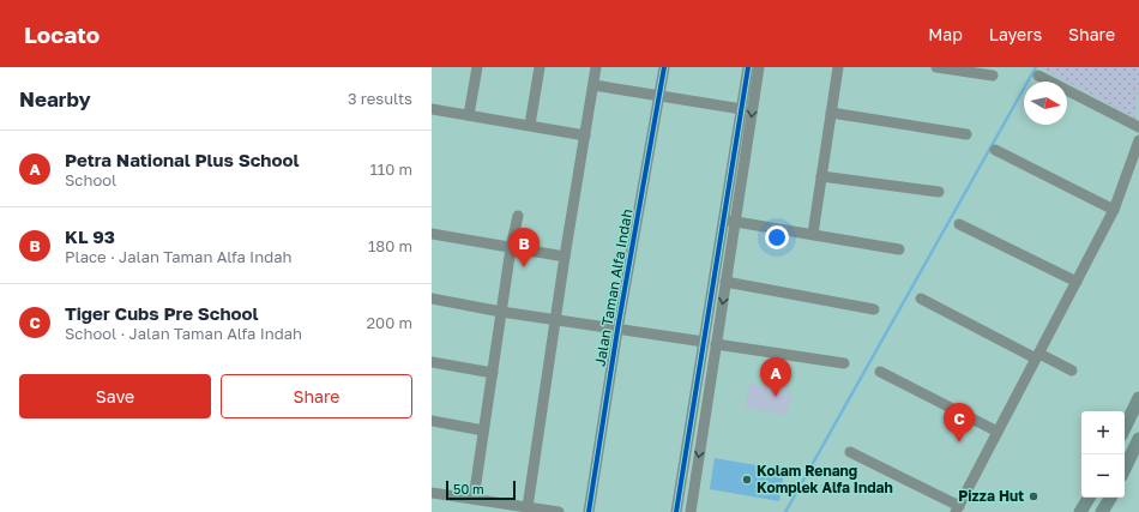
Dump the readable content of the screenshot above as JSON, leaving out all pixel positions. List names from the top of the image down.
{
  "streets": {
    "street": ["Jalan Taman Alfa Indah"]
  },
  "places": ["Kolam Renang Komplek Alfa Indah", "Pizza Hut"],
  "scale_bar": "50 m",
  "north": "right",
  "page": {
    "header": "Locato",
    "nav": ["Map", "Layers", "Share"],
    "heading": ["Nearby", "3 results"],
    "list": [
      {
        "mark": "A",
        "name": "Petra National Plus School",
        "note": "School",
        "value": "110 m"
      },
      {
        "mark": "B",
        "name": "KL 93",
        "note": "Place · Jalan Taman Alfa Indah",
        "value": "180 m"
      },
      {
        "mark": "C",
        "name": "Tiger Cubs Pre School",
        "note": "School · Jalan Taman Alfa Indah",
        "value": "200 m"
      }
    ],
    "pins": ["B", "A", "C"],
    "buttons": ["Save", "Share"],
    "map_buttons": ["+", "−"],
    "scale": "50 m"
  }
}
